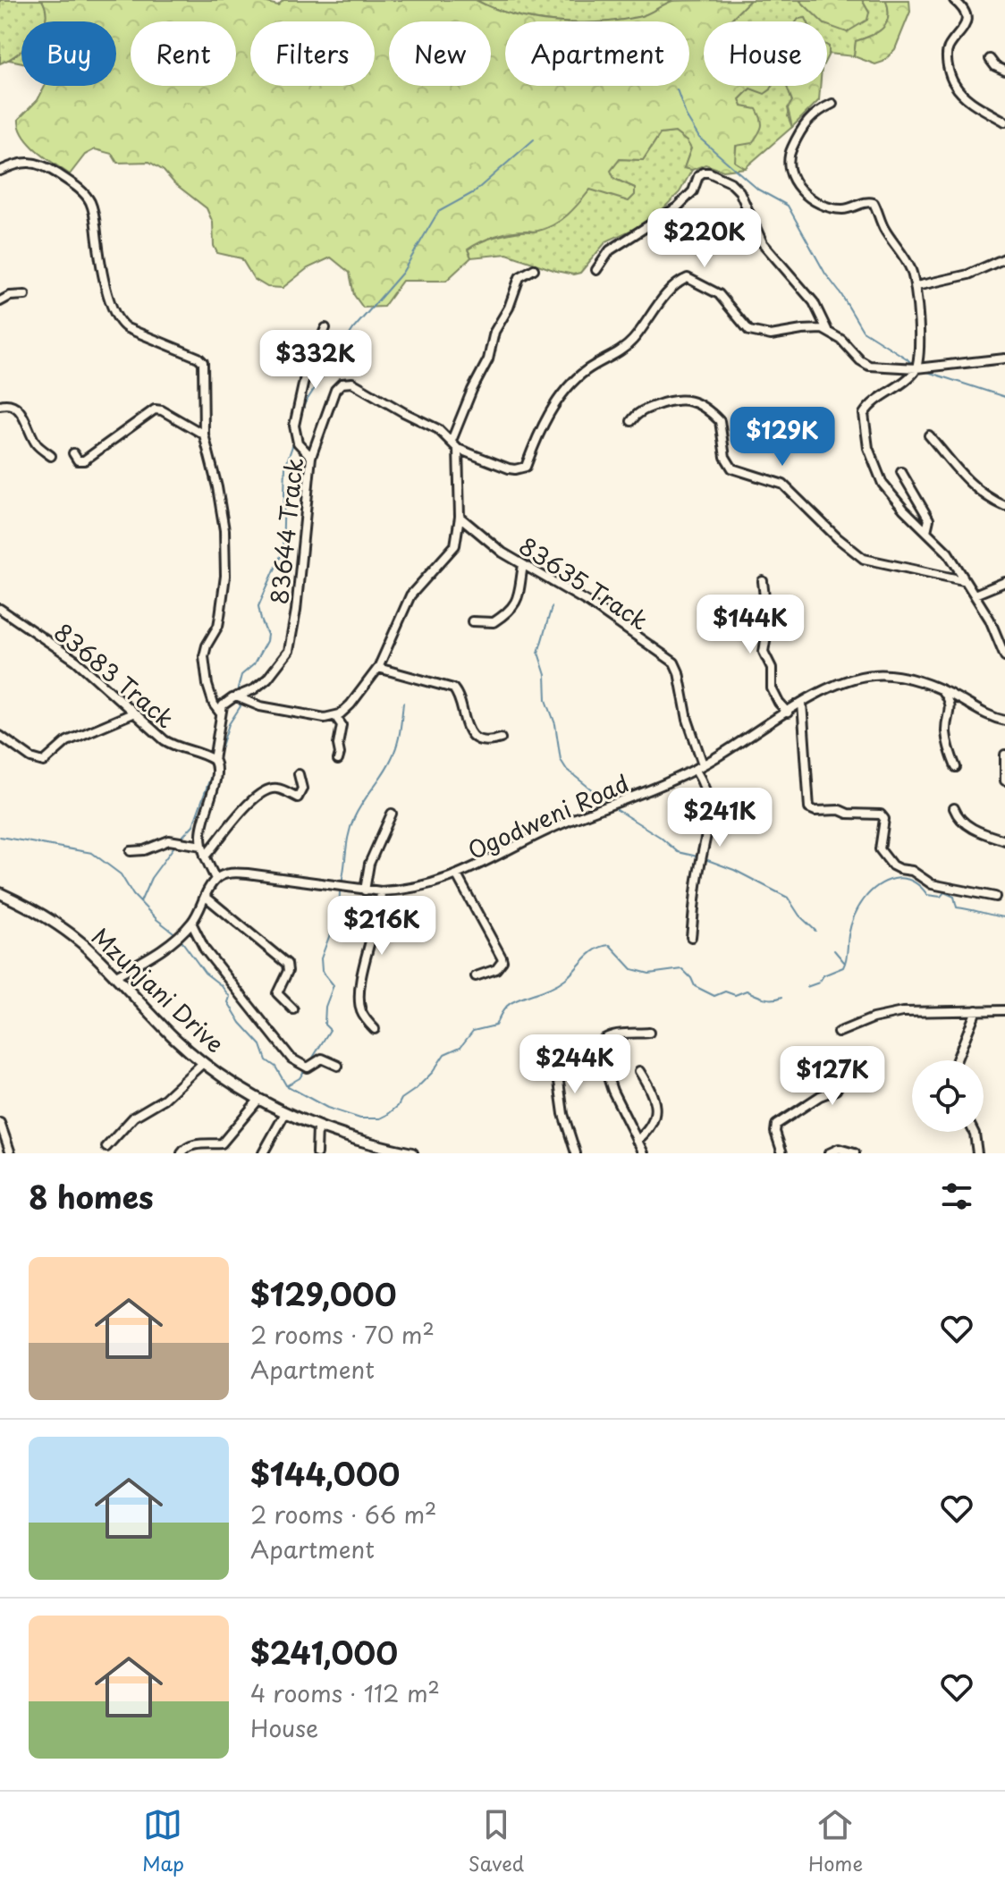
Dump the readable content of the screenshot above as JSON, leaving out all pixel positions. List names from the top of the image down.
{
  "streets": {
    "main road": ["Mzunjani Drive"],
    "street": [
      "83644 Track",
      "83635 Track",
      "83683 Track",
      "Ogodweni Road"
    ]
  },
  "crossings": [
    ["83635 Track", "Ogodweni Road"]
  ],
  "page": {
    "chip": [
      "Buy",
      "Rent",
      "Filters",
      "New",
      "Apartment",
      "House"
    ],
    "price": [
      "$220K",
      "$332K",
      "$129K",
      "$144K",
      "$241K",
      "$216K",
      "$244K",
      "$127K"
    ],
    "heading": "8 homes",
    "list": [
      {
        "name": "$129,000",
        "note": "2 rooms · 70 m² · Apartment"
      },
      {
        "name": "$144,000",
        "note": "2 rooms · 66 m² · Apartment"
      },
      {
        "name": "$241,000",
        "note": "4 rooms · 112 m² · House"
      }
    ],
    "tabs": ["Map", "Saved", "Home"]
  }
}
